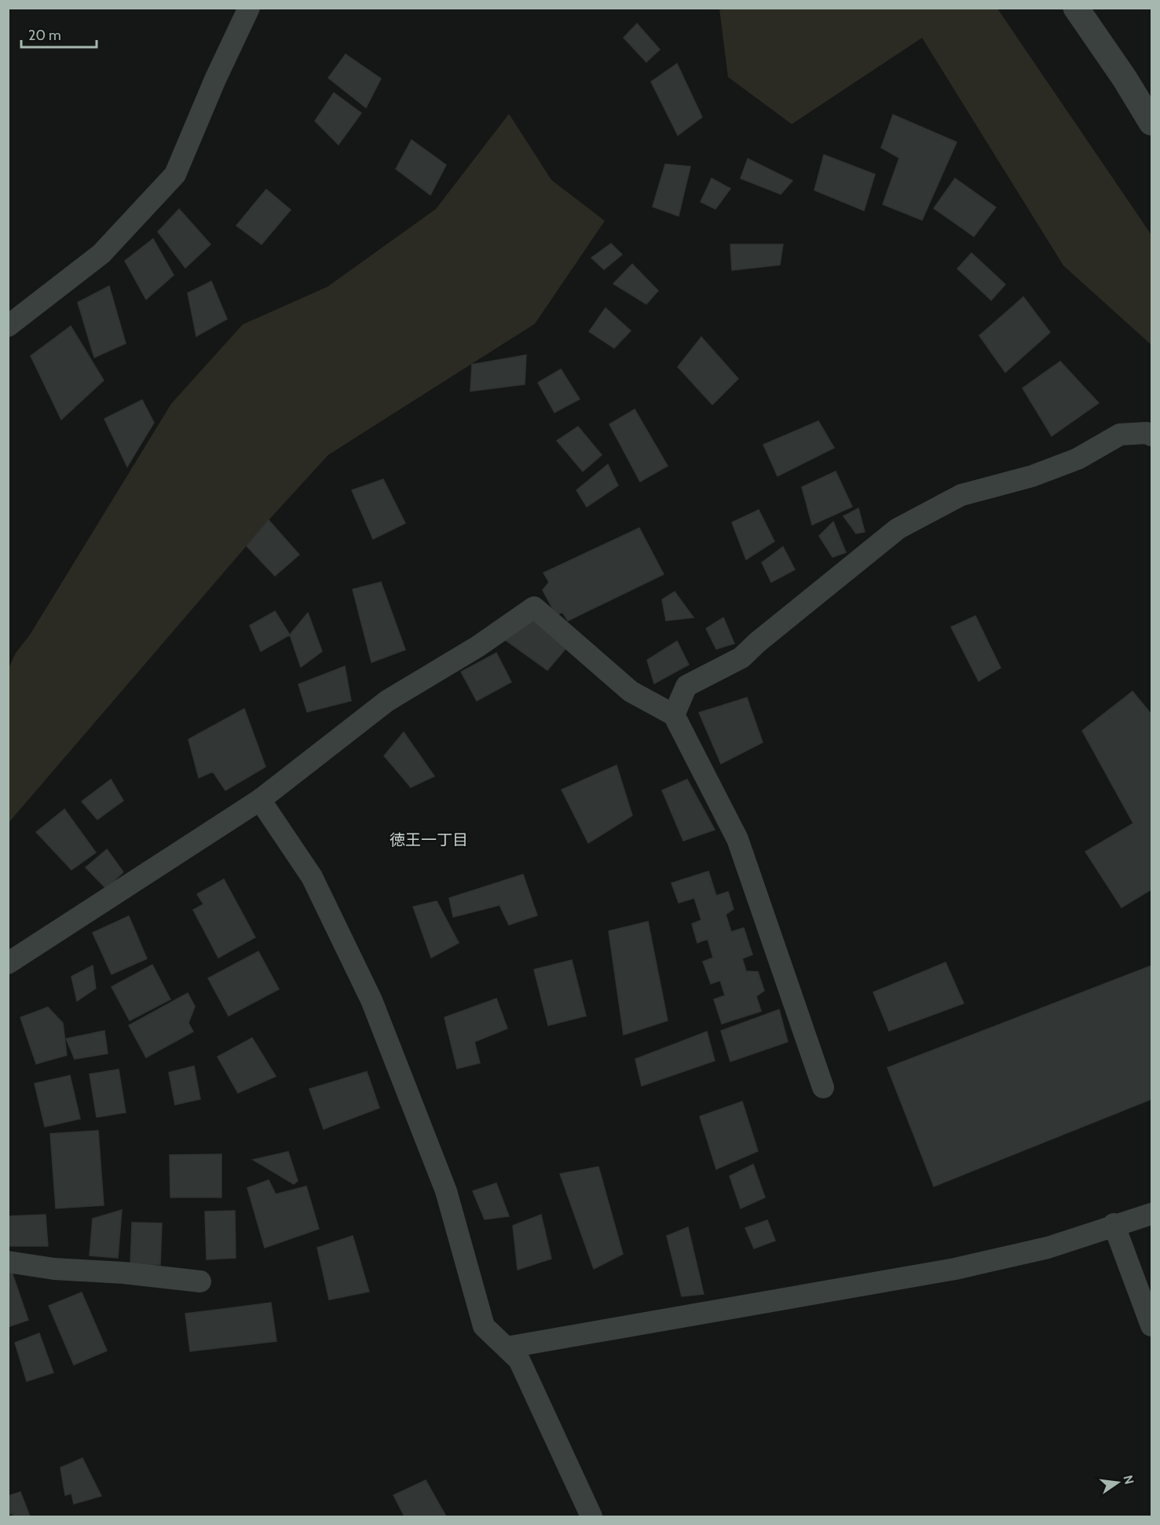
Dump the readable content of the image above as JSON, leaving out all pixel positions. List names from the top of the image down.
{
  "districts": ["徳王一丁目"],
  "scale_bar": "20 m",
  "north": "right"
}
